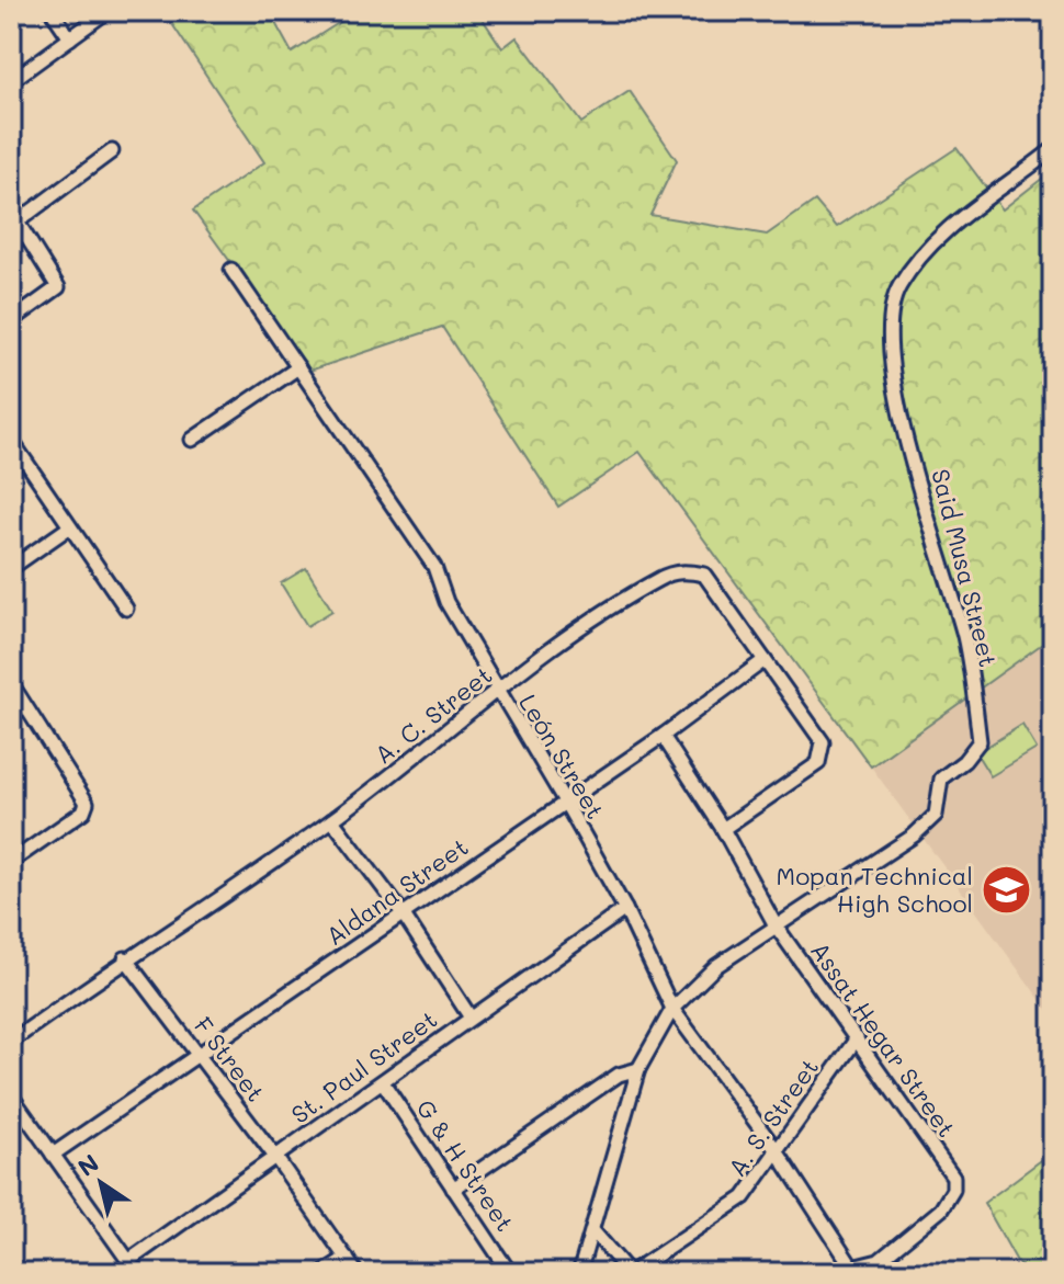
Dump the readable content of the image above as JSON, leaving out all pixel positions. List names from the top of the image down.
{
  "streets": {
    "street": [
      "Said Musa Street",
      "A. C. Street",
      "León Street",
      "Aldana Street",
      "Assat Hegar Street",
      "F Street",
      "St. Paul Street",
      "A. S. Street",
      "G & H Street"
    ]
  },
  "crossings": [
    ["Said Musa Street", "León Street"],
    ["Said Musa Street", "Assat Hegar Street"],
    ["A. C. Street", "León Street"],
    ["A. C. Street", "Aldana Street"],
    ["A. C. Street", "Assat Hegar Street"],
    ["A. C. Street", "F Street"],
    ["León Street", "Aldana Street"],
    ["León Street", "St. Paul Street"],
    ["León Street", "A. S. Street"],
    ["Aldana Street", "Assat Hegar Street"],
    ["Aldana Street", "F Street"],
    ["Assat Hegar Street", "A. S. Street"],
    ["F Street", "St. Paul Street"],
    ["St. Paul Street", "G & H Street"]
  ],
  "places": {
    "school or university": ["Mopan Technical High School"]
  },
  "north": "top left"
}
